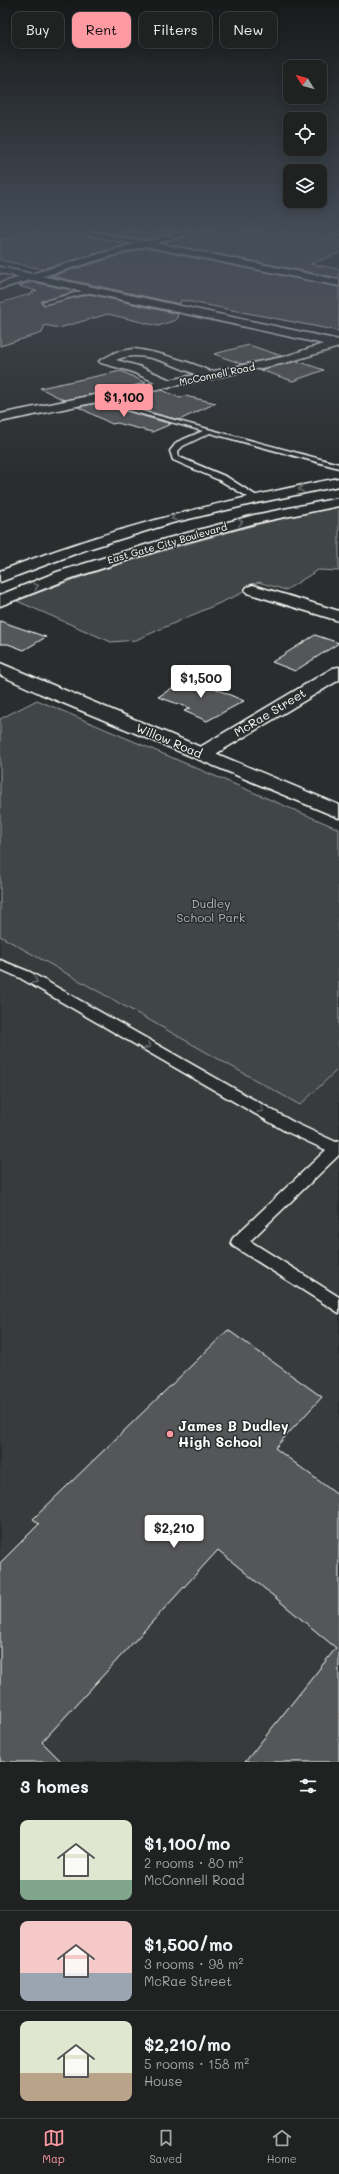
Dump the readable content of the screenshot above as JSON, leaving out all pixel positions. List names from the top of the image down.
{
  "streets": {
    "street": [
      "McConnell Road",
      "East Gate City Boulevard",
      "McRae Street",
      "Willow Road"
    ]
  },
  "crossings": [
    ["McRae Street", "Willow Road"]
  ],
  "parks": ["Dudley School Park"],
  "places": ["James B Dudley High School"],
  "north": "top left",
  "page": {
    "chip": [
      "Buy",
      "Rent",
      "Filters",
      "New"
    ],
    "price": ["$1,100", "$1,500", "$2,210"],
    "heading": "3 homes",
    "list": [
      {
        "name": "$1,100/mo",
        "note": "2 rooms · 80 m² · McConnell Road"
      },
      {
        "name": "$1,500/mo",
        "note": "3 rooms · 98 m² · McRae Street"
      },
      {
        "name": "$2,210/mo",
        "note": "5 rooms · 158 m² · House"
      }
    ],
    "tabs": ["Map", "Saved", "Home"]
  }
}
